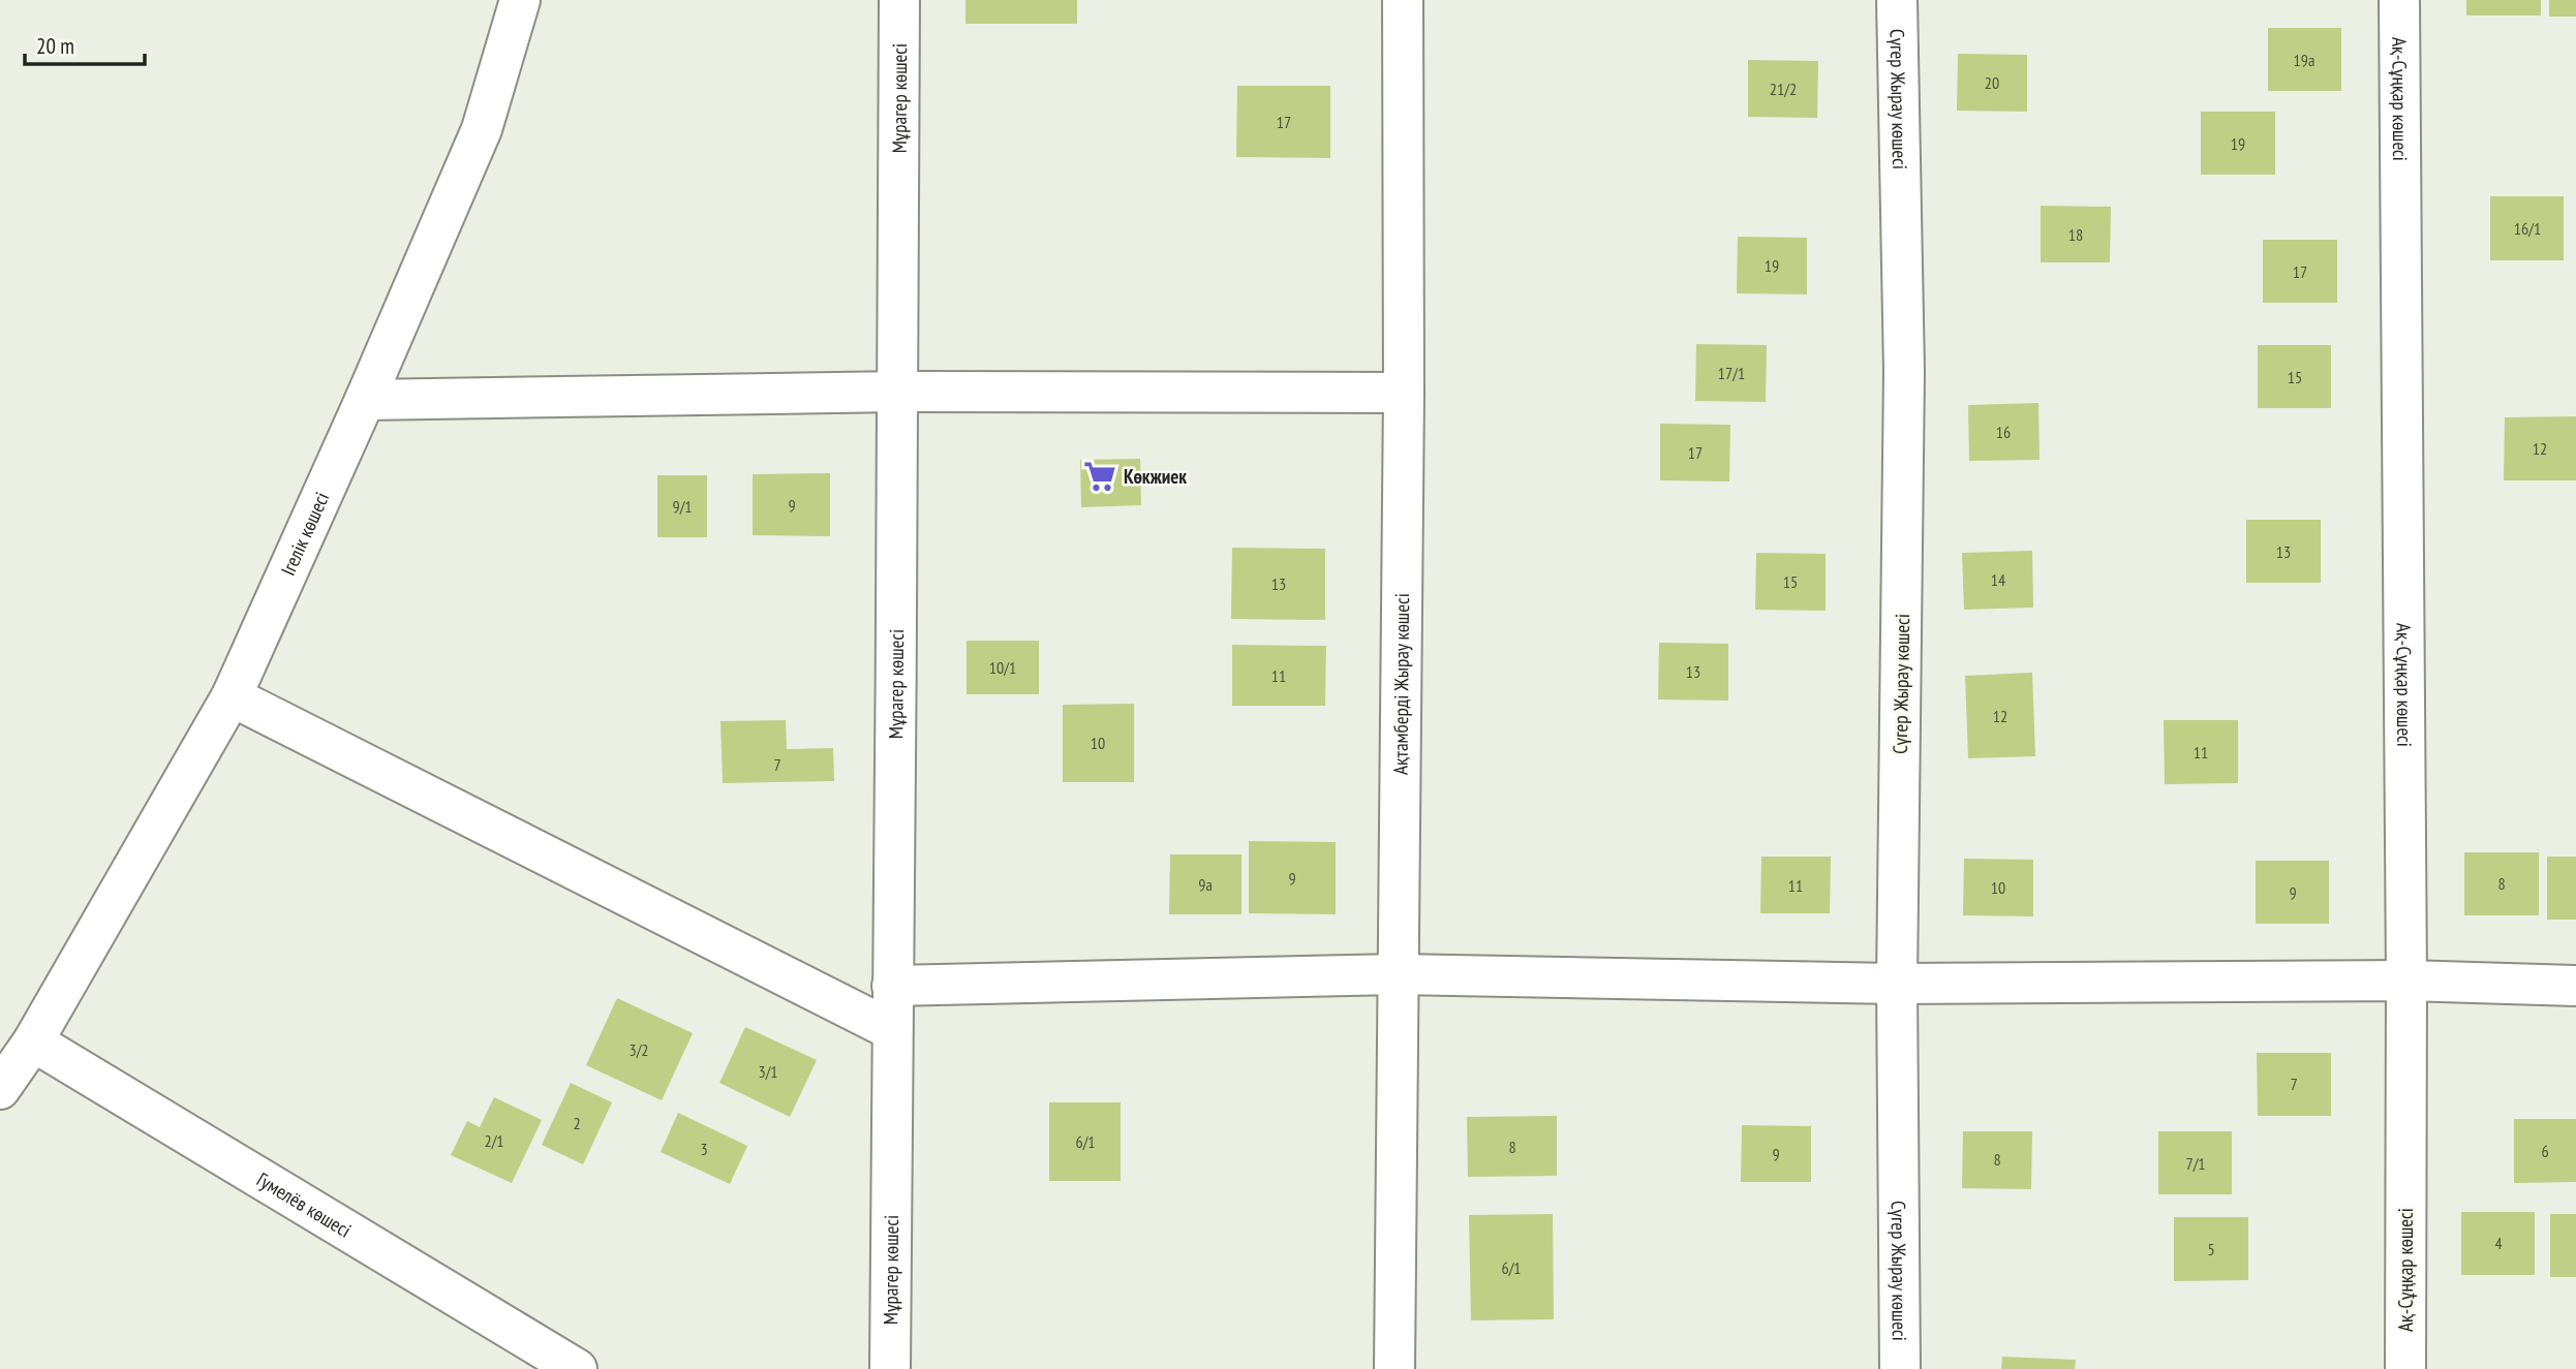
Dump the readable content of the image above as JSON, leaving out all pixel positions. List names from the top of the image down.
{
  "streets": {
    "street": [
      "Мұрагер көшесі",
      "Сүгер Жырау көшесі",
      "Ақ-Сұңқар көшесі",
      "Ігелік көшесі",
      "Ақтамберді Жырау көшесі",
      "Гумелёв көшесі"
    ]
  },
  "crossings": [
    ["Ігелік көшесі", "Гумелёв көшесі"]
  ],
  "places": {
    "supermarket": ["Көкжиек"]
  },
  "house_numbers": [
    "19а",
    "20",
    "21/2",
    "17",
    "19",
    "16/1",
    "18",
    "19",
    "17",
    "17/1",
    "15",
    "16",
    "12",
    "17",
    "9",
    "9/1",
    "13",
    "14",
    "15",
    "13",
    "10/1",
    "13",
    "11",
    "12",
    "10",
    "11",
    "7",
    "9",
    "8",
    "9а",
    "11",
    "10",
    "9",
    "3/2",
    "3/1",
    "7",
    "2",
    "2/1",
    "6/1",
    "8",
    "3",
    "6",
    "9",
    "8",
    "7/1",
    "4",
    "5",
    "6/1"
  ],
  "scale_bar": "20 m"
}
